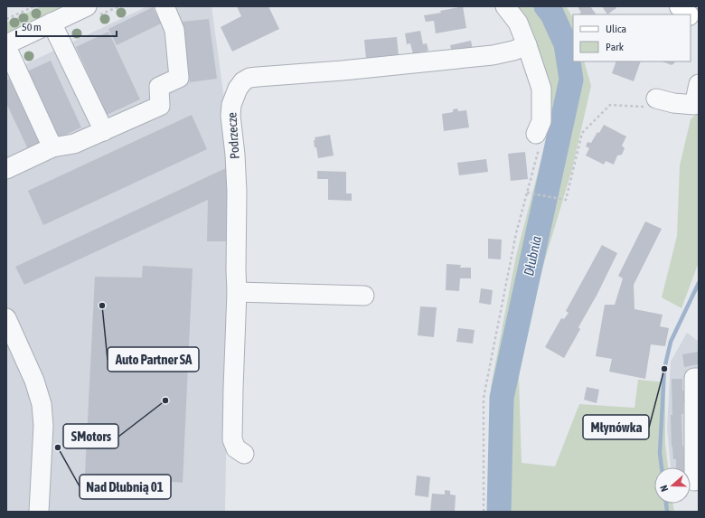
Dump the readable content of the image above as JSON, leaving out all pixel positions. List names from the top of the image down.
{
  "streets": {
    "street": ["Podrzecze"]
  },
  "water": ["Dłubnia"],
  "places": [
    "Auto Partner SA",
    "Młynówka",
    "SMotors",
    "Nad Dłubnią 01"
  ],
  "legend": ["Ulica", "Park"],
  "scale_bar": "50 m",
  "north": "left"
}
